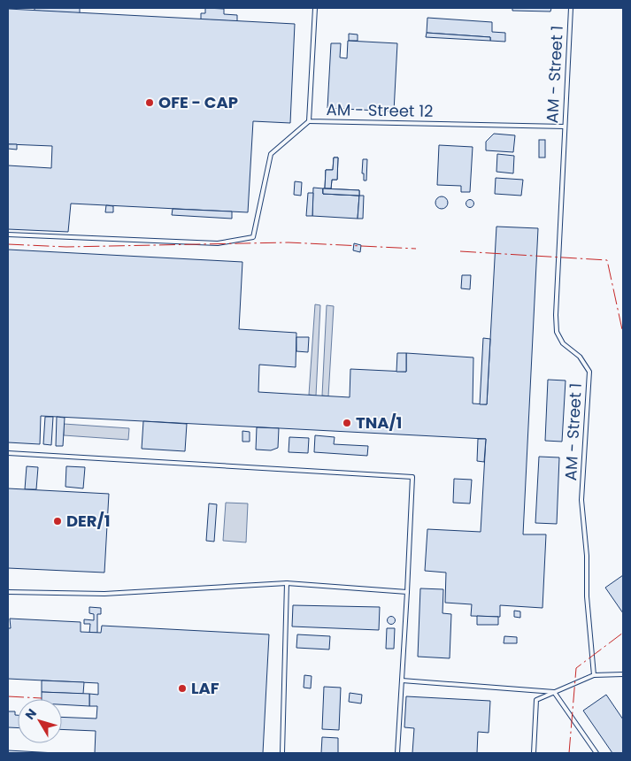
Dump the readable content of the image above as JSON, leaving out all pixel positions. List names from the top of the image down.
{
  "streets": {
    "lane": ["AM - Street 1", "AM - Street 12"]
  },
  "crossings": [
    ["AM - Street 1", "AM - Street 12"]
  ],
  "places": [
    "OFE - CAP",
    "TNA/1",
    "DER/1",
    "LAF"
  ],
  "north": "top left"
}
